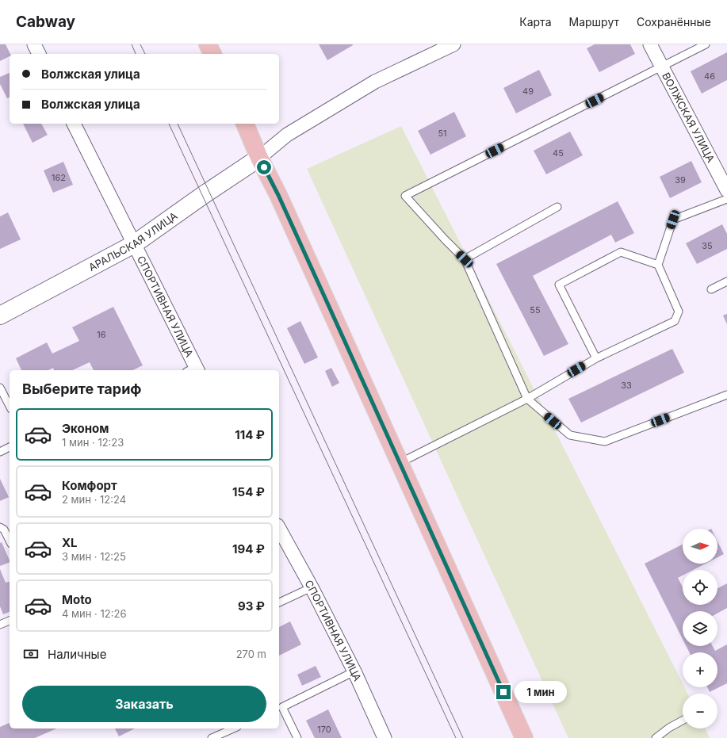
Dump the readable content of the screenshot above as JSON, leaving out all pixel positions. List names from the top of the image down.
{
  "streets": {
    "street": ["ВОЛЖСКАЯ УЛИЦА", "АРАЛЬСКАЯ УЛИЦА", "СПОРТИВНАЯ УЛИЦА"]
  },
  "crossings": [
    ["АРАЛЬСКАЯ УЛИЦА", "СПОРТИВНАЯ УЛИЦА"]
  ],
  "house_numbers": [
    "46",
    "49",
    "51",
    "45",
    "162",
    "39",
    "35",
    "55",
    "16",
    "33",
    "170"
  ],
  "north": "right",
  "page": {
    "header": "Cabway",
    "nav": ["Карта", "Маршрут", "Сохранённые"],
    "banner": ["Волжская улица", "Волжская улица"],
    "heading": "Выберите тариф",
    "list": [
      {
        "name": "Эконом",
        "note": "1 мин · 12:23",
        "value": "114 ₽"
      },
      {
        "name": "Комфорт",
        "note": "2 мин · 12:24",
        "value": "154 ₽"
      },
      {
        "name": "XL",
        "note": "3 мин · 12:25",
        "value": "194 ₽"
      },
      {
        "name": "Moto",
        "note": "4 мин · 12:26",
        "value": "93 ₽"
      }
    ],
    "map_buttons": ["+", "−"],
    "pay": ["Наличные", "270 m"],
    "buttons": "Заказать",
    "bubble": "1 мин"
  }
}
